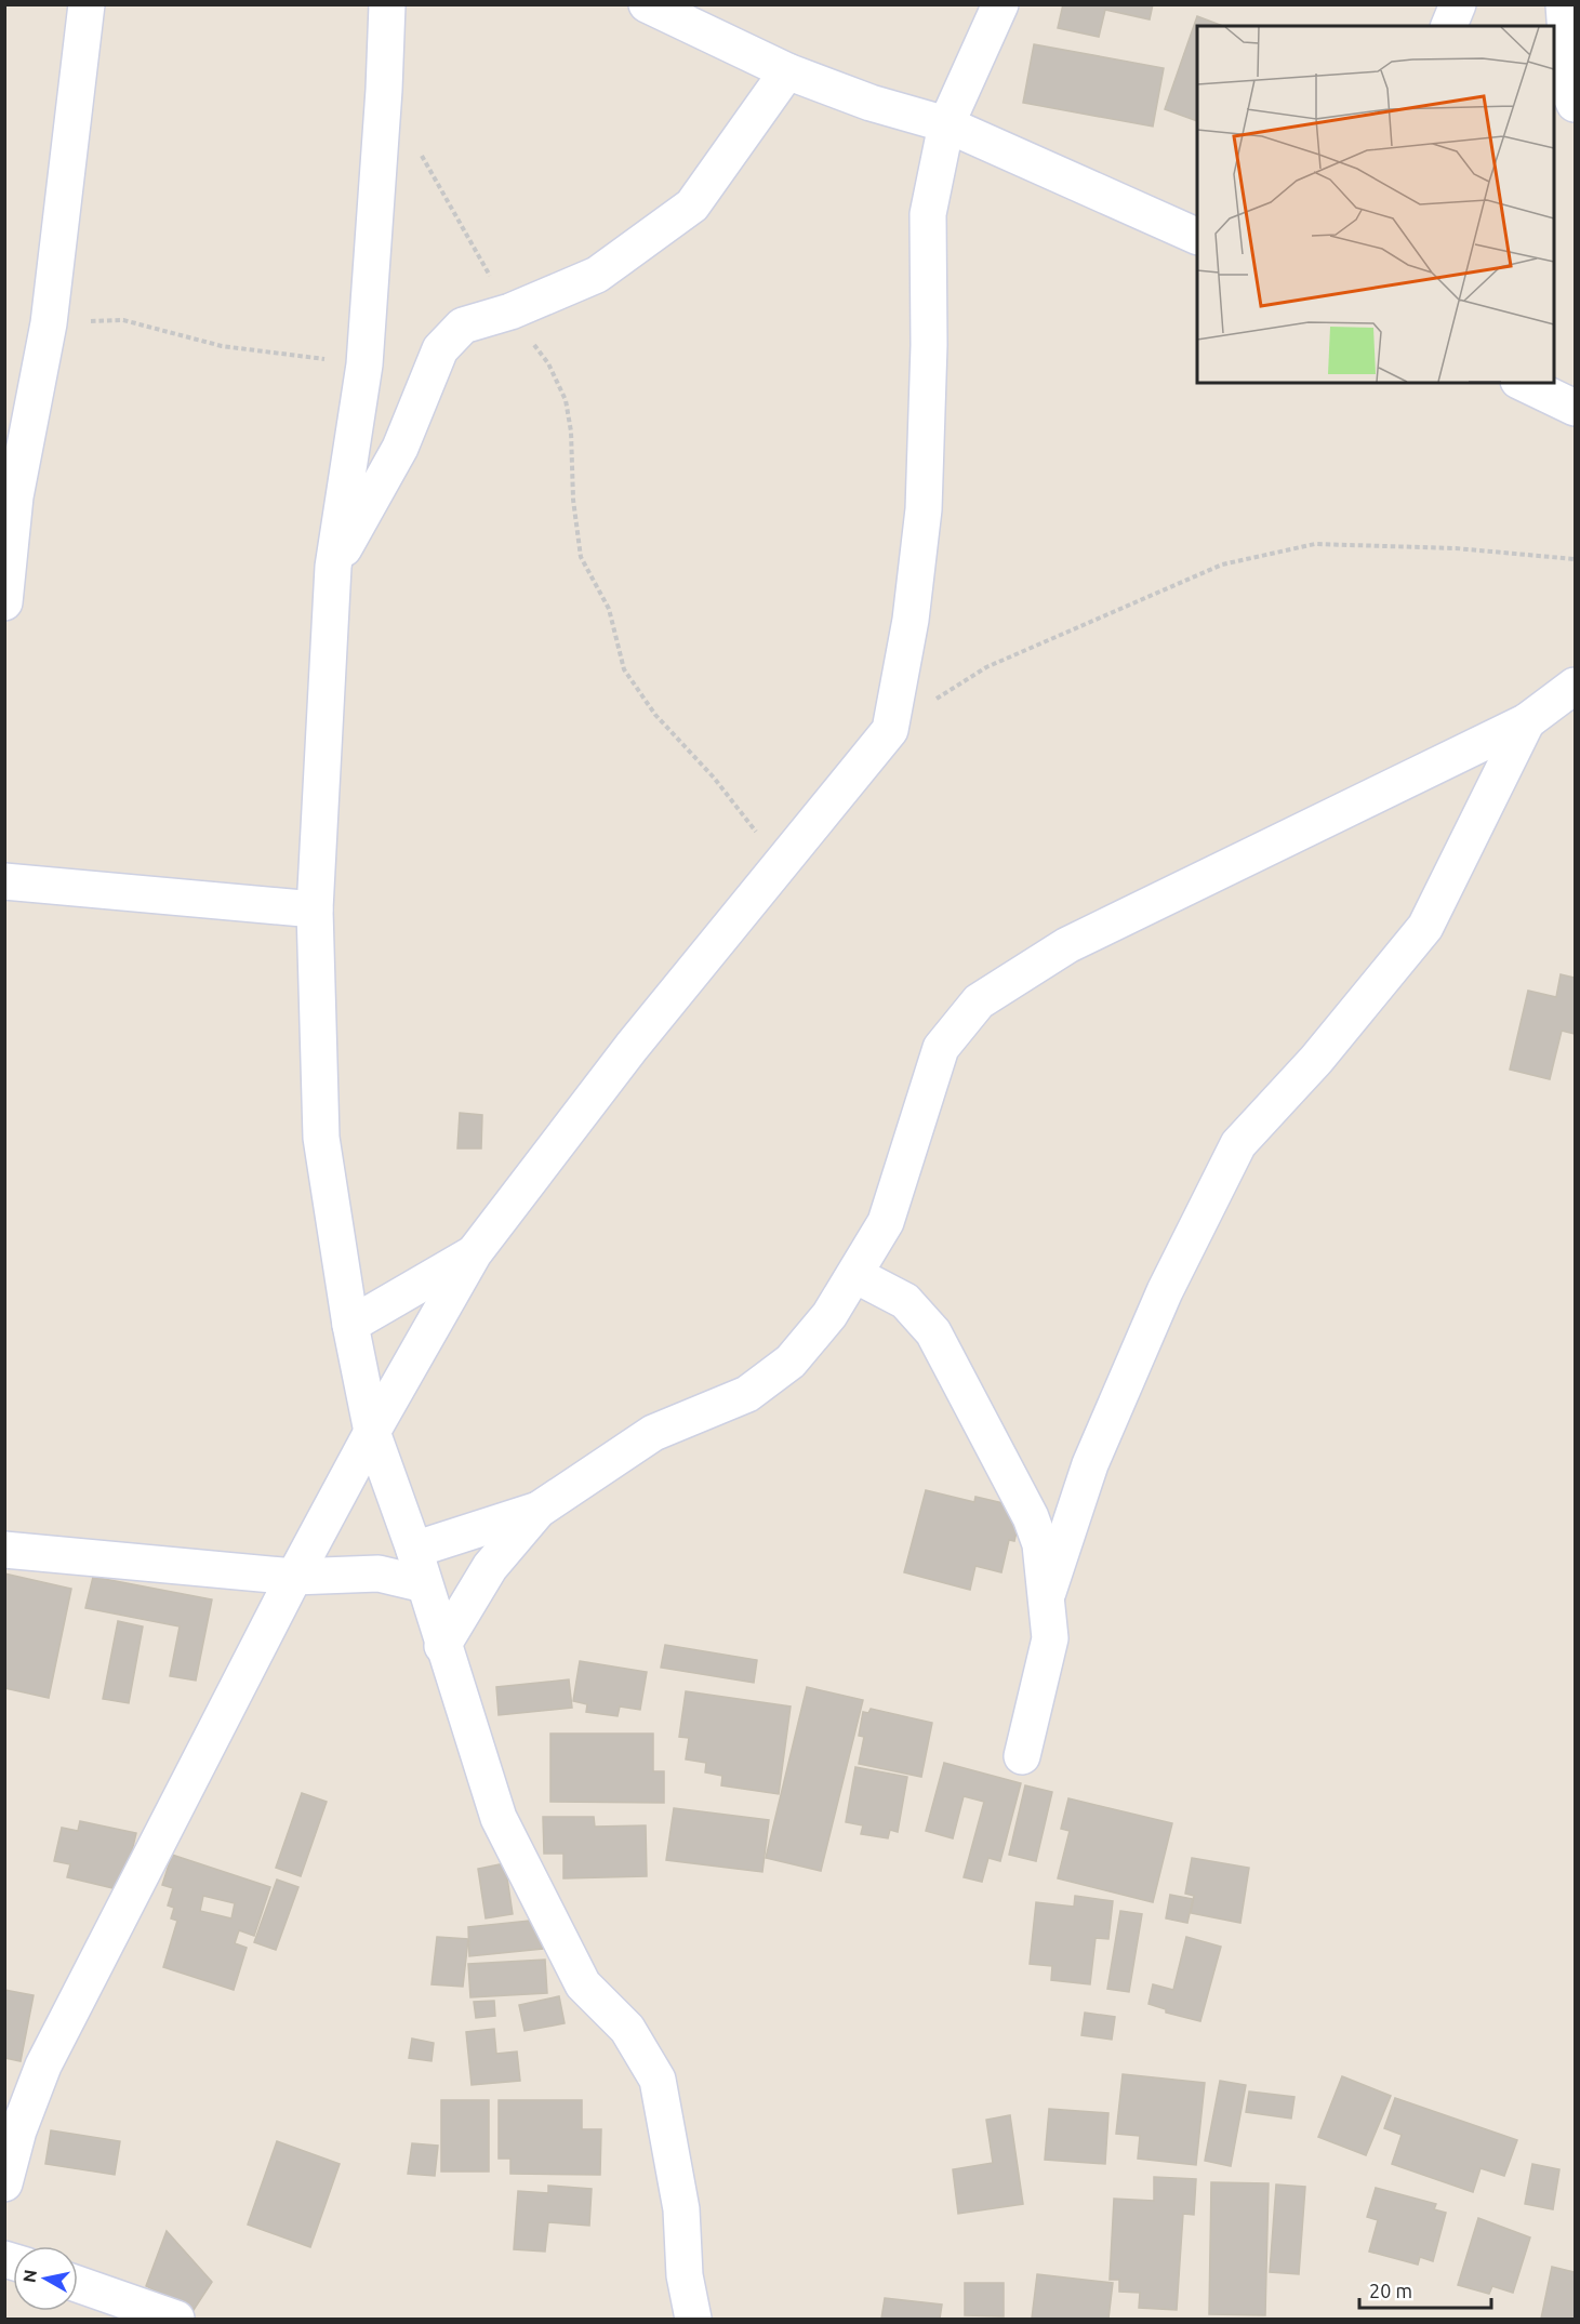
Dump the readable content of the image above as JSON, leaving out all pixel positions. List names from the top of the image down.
{
  "scale_bar": "20 m",
  "north": "left"
}
